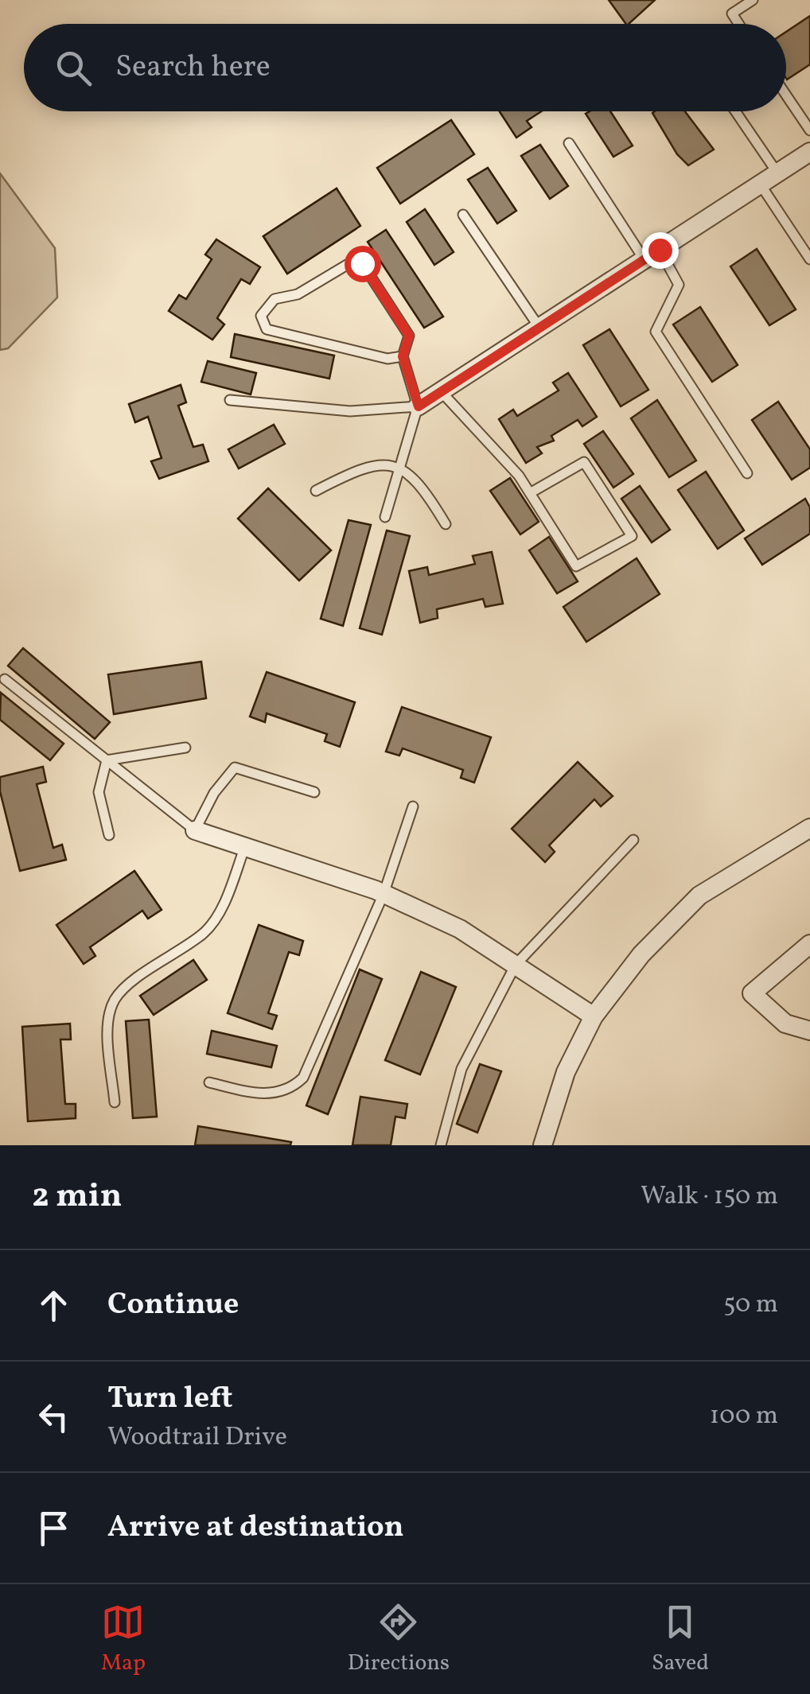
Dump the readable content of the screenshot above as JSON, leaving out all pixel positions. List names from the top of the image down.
{
  "page": {
    "search": "Search here",
    "heading": ["2 min", "Walk · 150 m"],
    "list": [
      ["Continue", "50 m"],
      ["Turn left", "Woodtrail Drive", "100 m"],
      "Arrive at destination"
    ],
    "nav": ["Map", "Directions", "Saved"]
  }
}
